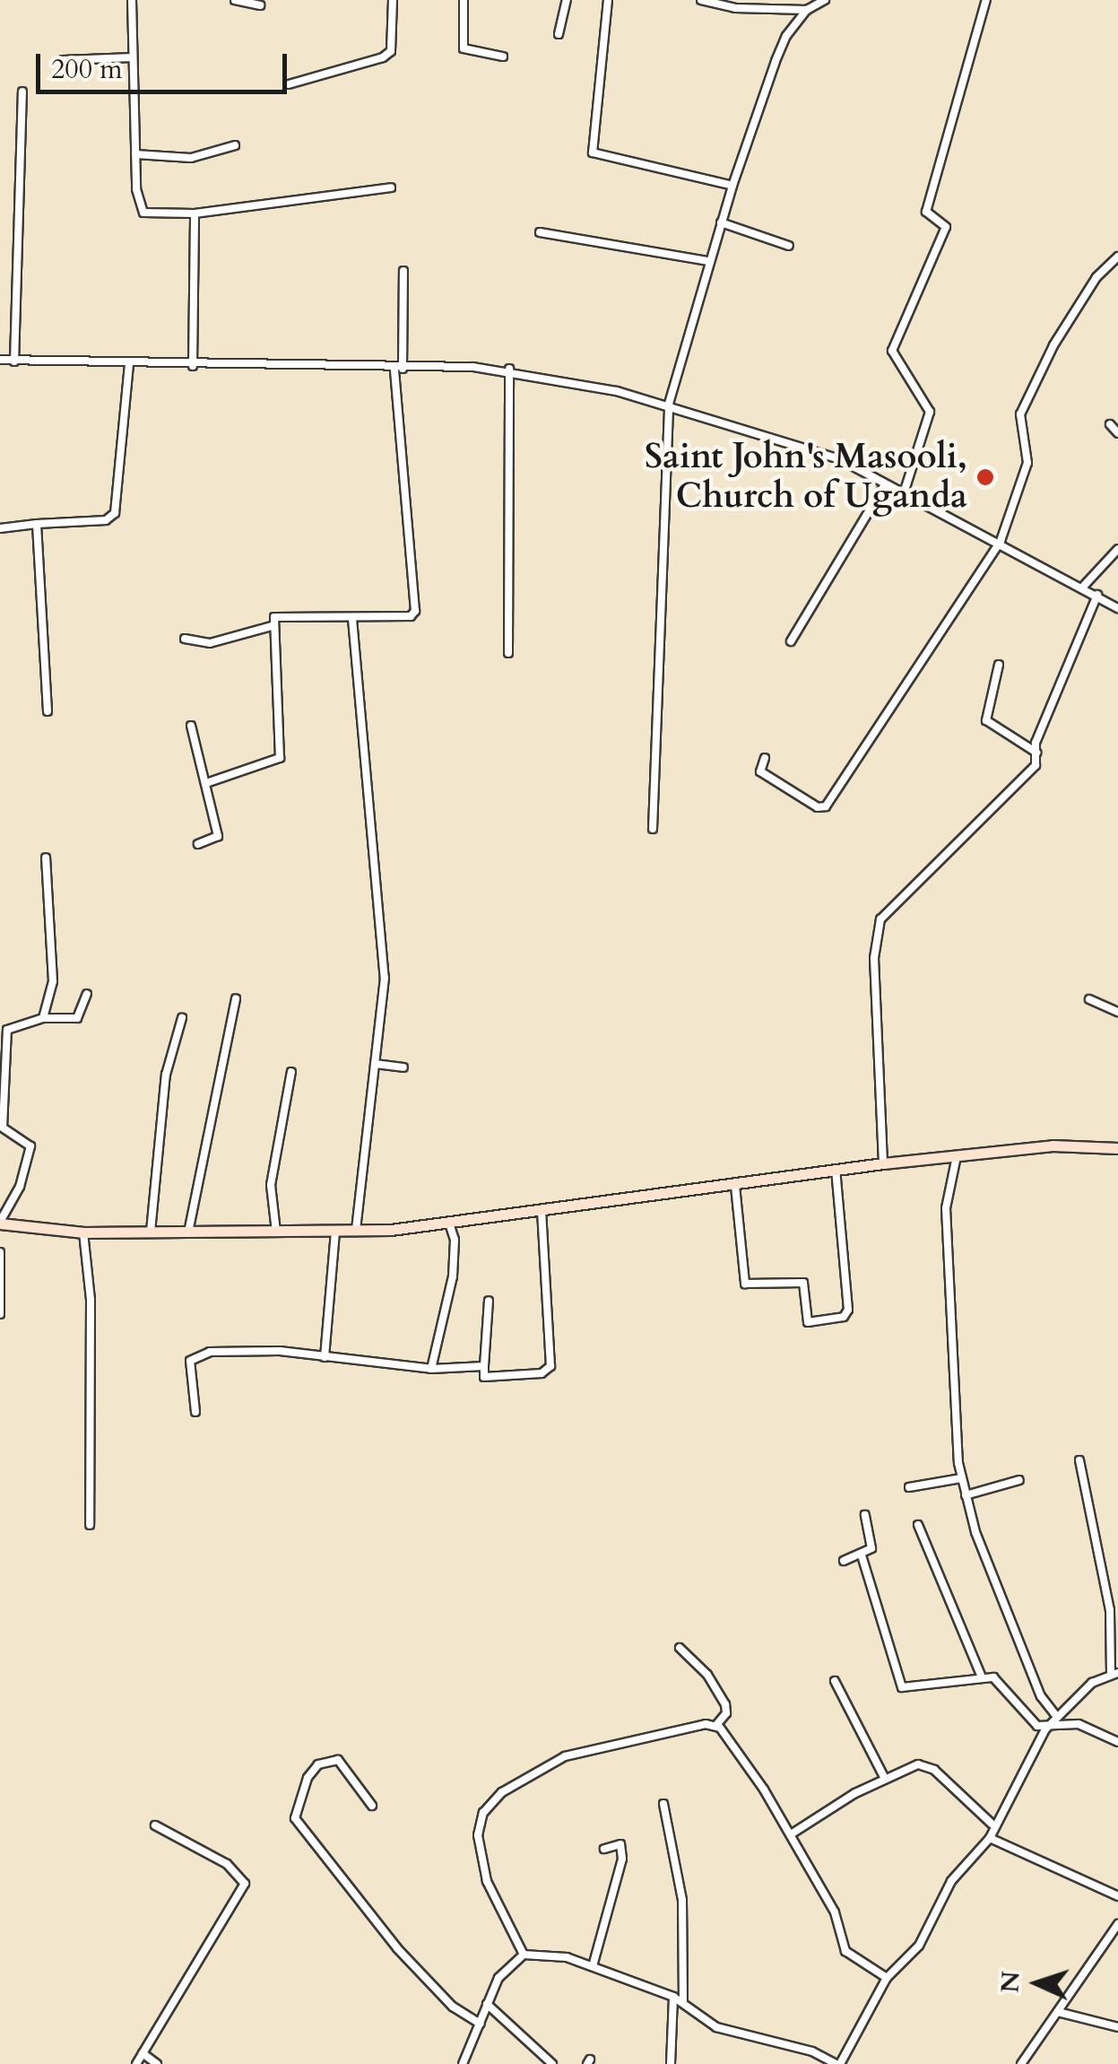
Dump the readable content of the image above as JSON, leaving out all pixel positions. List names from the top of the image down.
{
  "places": ["Saint John's Masooli, Church of Uganda"],
  "scale_bar": "200 m",
  "north": "left"
}
